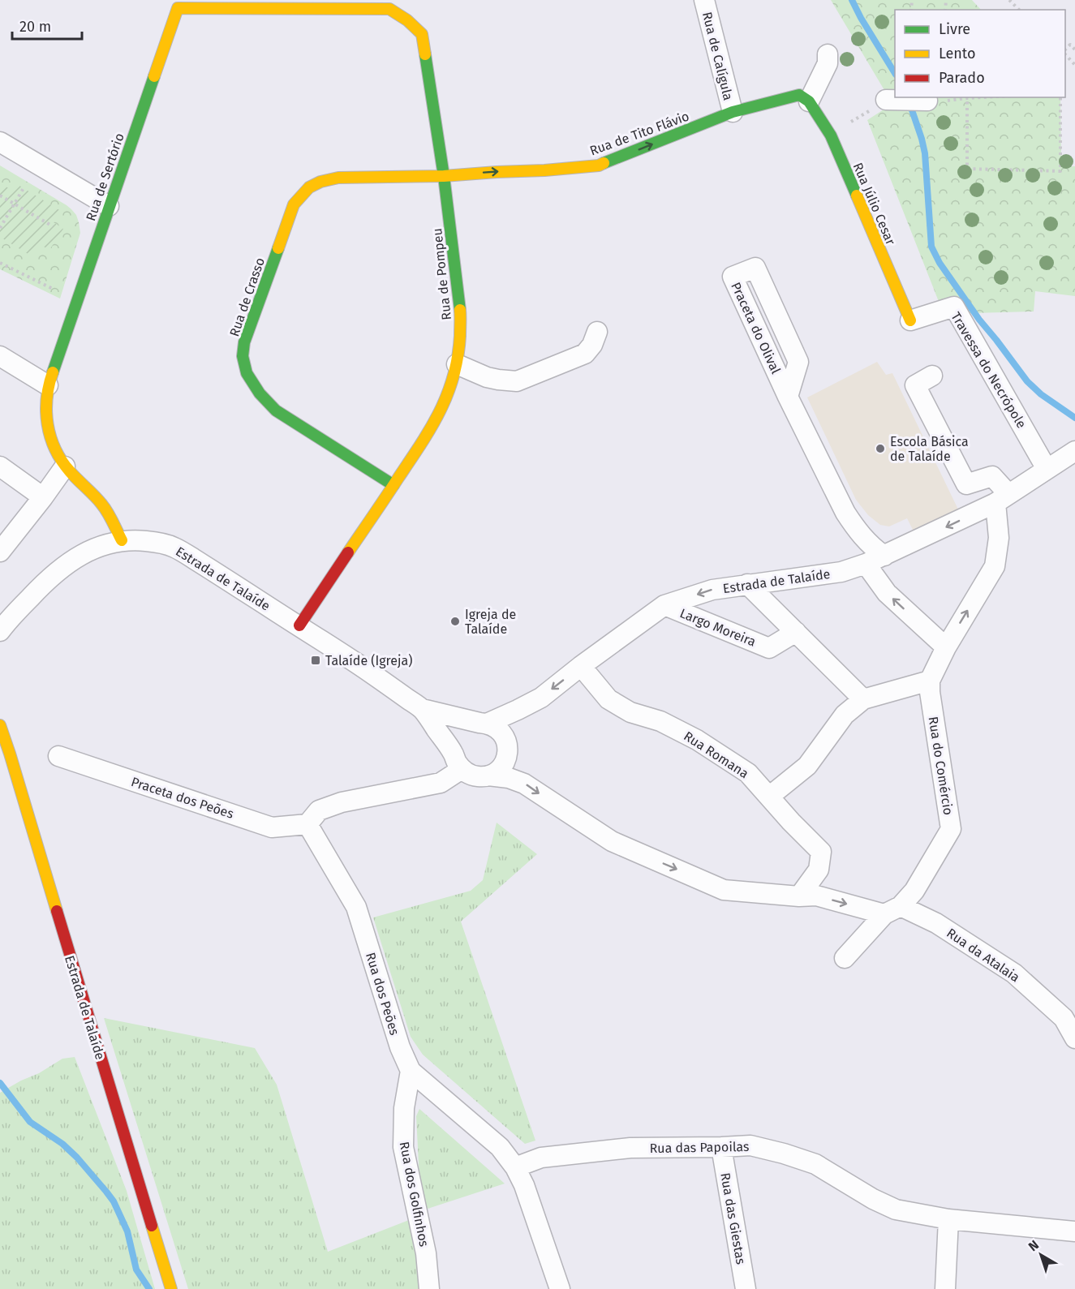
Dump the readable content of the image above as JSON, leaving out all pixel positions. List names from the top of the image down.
{
  "streets": {
    "street": [
      "Rua de Calígula",
      "Rua de Tito Flávio",
      "Rua de Sertório",
      "Rua Júlio Cesar",
      "Rua de Pompeu",
      "Rua de Crasso",
      "Praceta do Olival",
      "Travessa do Necrópole",
      "Estrada de Talaíde",
      "Largo Moreira",
      "Rua Romana",
      "Rua do Comércio",
      "Praceta dos Peões",
      "Rua da Atalaia",
      "Rua dos Peões",
      "Rua das Papoilas",
      "Rua dos Golfinhos",
      "Rua das Giestas"
    ]
  },
  "crossings": [
    ["Rua de Calígula", "Rua de Tito Flávio"],
    ["Rua de Tito Flávio", "Rua Júlio Cesar"],
    ["Rua de Tito Flávio", "Rua de Pompeu"],
    ["Rua de Tito Flávio", "Rua de Crasso"],
    ["Rua de Sertório", "Rua de Pompeu"],
    ["Rua de Sertório", "Estrada de Talaíde"],
    ["Rua Júlio Cesar", "Travessa do Necrópole"],
    ["Rua de Pompeu", "Rua de Crasso"],
    ["Rua de Pompeu", "Estrada de Talaíde"],
    ["Praceta do Olival", "Estrada de Talaíde"],
    ["Travessa do Necrópole", "Estrada de Talaíde"],
    ["Estrada de Talaíde", "Largo Moreira"],
    ["Estrada de Talaíde", "Rua Romana"],
    ["Rua do Comércio", "Rua da Atalaia"],
    ["Praceta dos Peões", "Rua dos Peões"],
    ["Rua dos Peões", "Rua das Papoilas"],
    ["Rua dos Peões", "Rua dos Golfinhos"],
    ["Rua das Papoilas", "Rua das Giestas"]
  ],
  "one_way": ["Rua de Tito Flávio"],
  "places": {
    "other": ["Escola Básica de Talaíde", "Igreja de Talaíde"],
    "transit": ["Talaíde (Igreja)"]
  },
  "legend": ["Livre", "Lento", "Parado"],
  "scale_bar": "20 m",
  "north": "top left"
}
